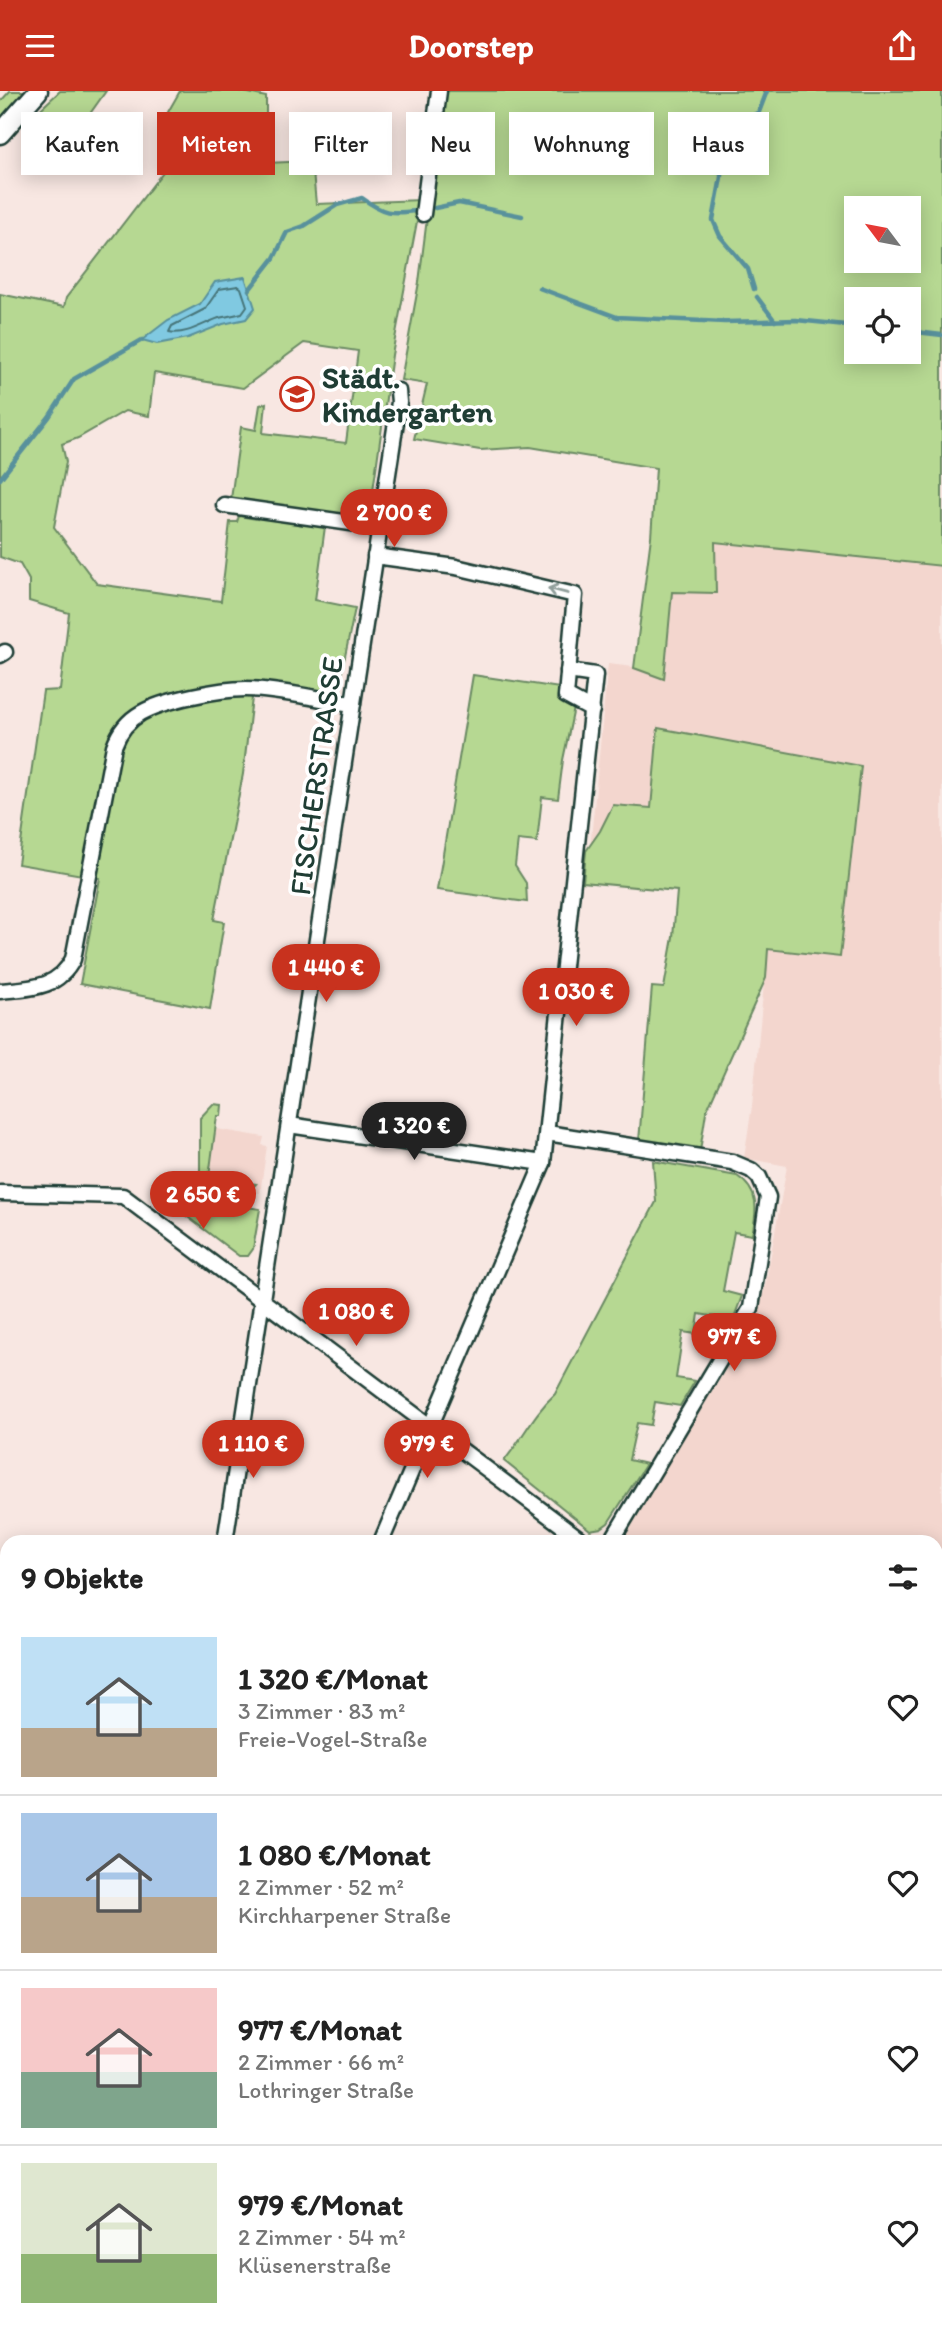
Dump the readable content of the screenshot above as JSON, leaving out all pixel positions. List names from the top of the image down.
{
  "streets": {
    "street": ["FISCHERSTRASSE"]
  },
  "places": {
    "school or university": ["Städt. Kindergarten"]
  },
  "north": "top left",
  "page": {
    "header": "Doorstep",
    "chip": [
      "Kaufen",
      "Mieten",
      "Filter",
      "Neu",
      "Wohnung",
      "Haus"
    ],
    "price": [
      "2 700 €",
      "1 440 €",
      "1 030 €",
      "1 320 €",
      "2 650 €",
      "1 080 €",
      "977 €",
      "1 110 €",
      "979 €"
    ],
    "heading": "9 Objekte",
    "list": [
      {
        "name": "1 320 €/Monat",
        "note": "3 Zimmer · 83 m² · Freie-Vogel-Straße"
      },
      {
        "name": "1 080 €/Monat",
        "note": "2 Zimmer · 52 m² · Kirchharpener Straße"
      },
      {
        "name": "977 €/Monat",
        "note": "2 Zimmer · 66 m² · Lothringer Straße"
      },
      {
        "name": "979 €/Monat",
        "note": "2 Zimmer · 54 m² · Klüsenerstraße"
      }
    ]
  }
}
